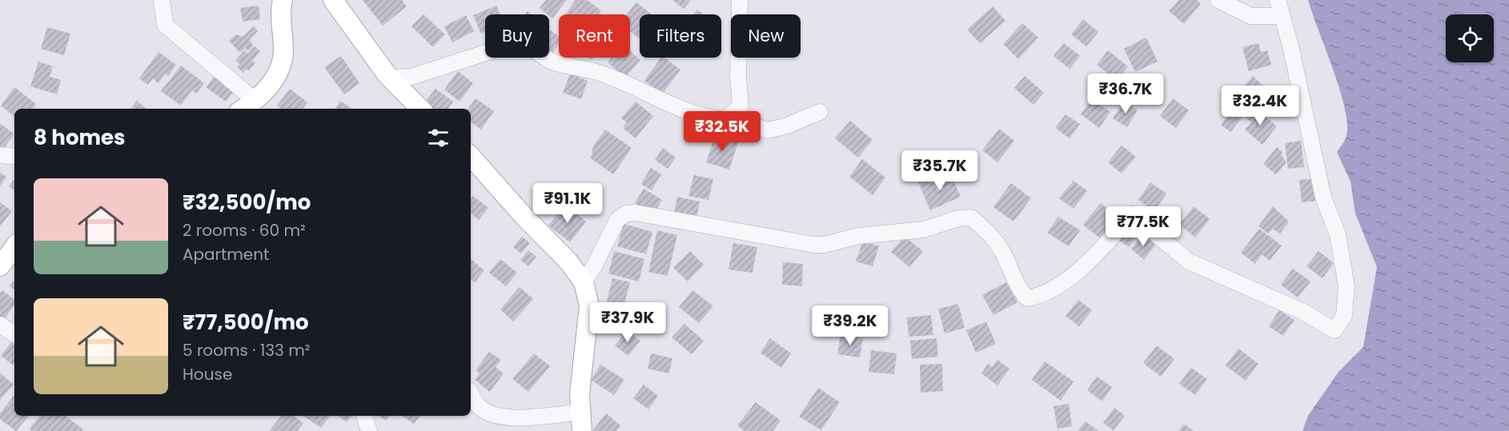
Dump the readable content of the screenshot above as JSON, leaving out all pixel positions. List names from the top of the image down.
{
  "page": {
    "chip": [
      "Buy",
      "Rent",
      "Filters",
      "New"
    ],
    "price": [
      "₹36.7K",
      "₹32.4K",
      "₹32.5K",
      "₹35.7K",
      "₹91.1K",
      "₹77.5K",
      "₹37.9K",
      "₹39.2K"
    ],
    "heading": "8 homes",
    "list": [
      {
        "name": "₹32,500/mo",
        "note": "2 rooms · 60 m² · Apartment"
      },
      {
        "name": "₹77,500/mo",
        "note": "5 rooms · 133 m² · House"
      }
    ]
  }
}
